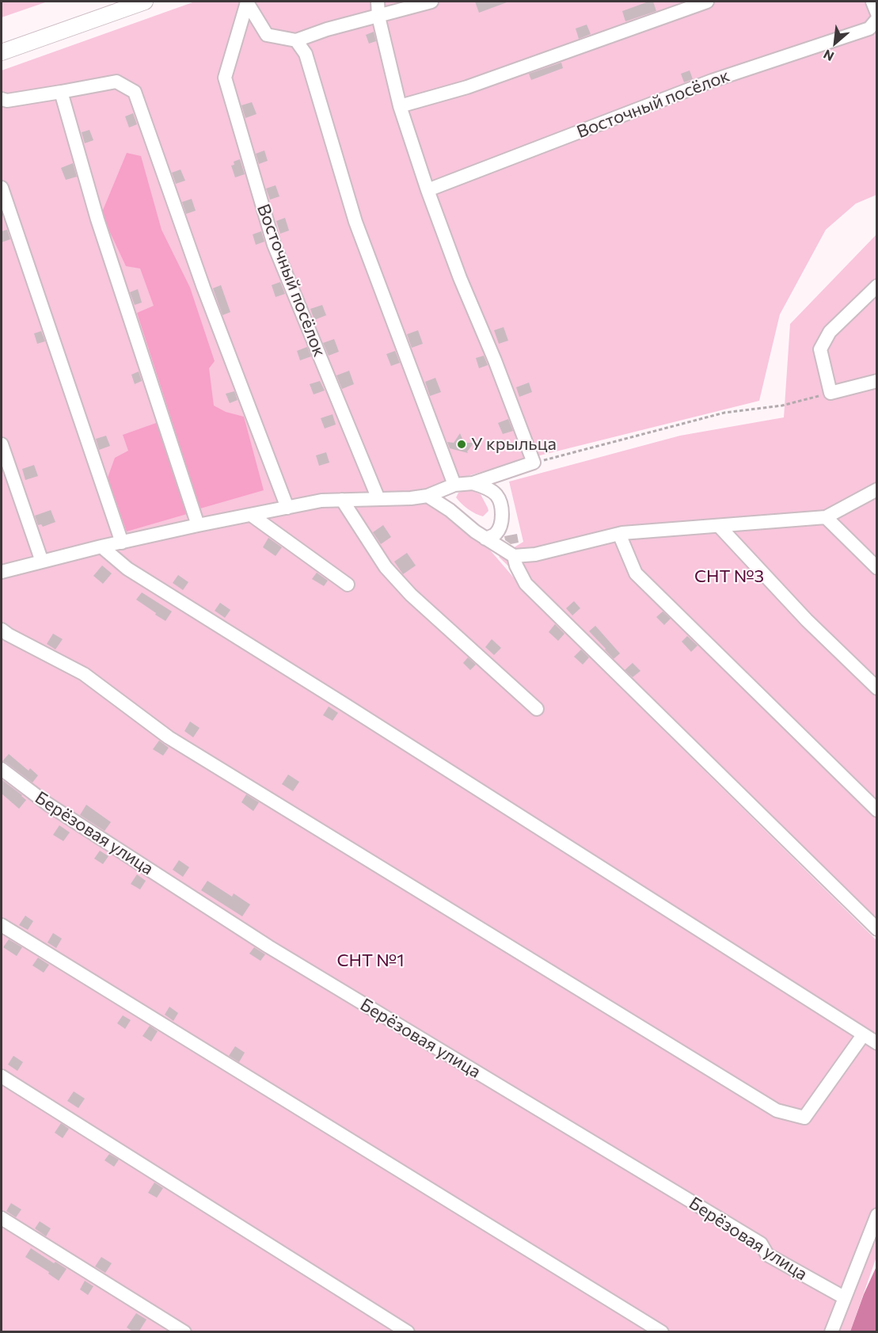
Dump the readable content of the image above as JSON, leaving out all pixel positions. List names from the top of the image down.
{
  "streets": {
    "street": ["Восточный посёлок", "Берёзовая улица"]
  },
  "parks": ["СНТ №3", "СНТ №1"],
  "places": ["У крыльца"],
  "north": "bottom left"
}
